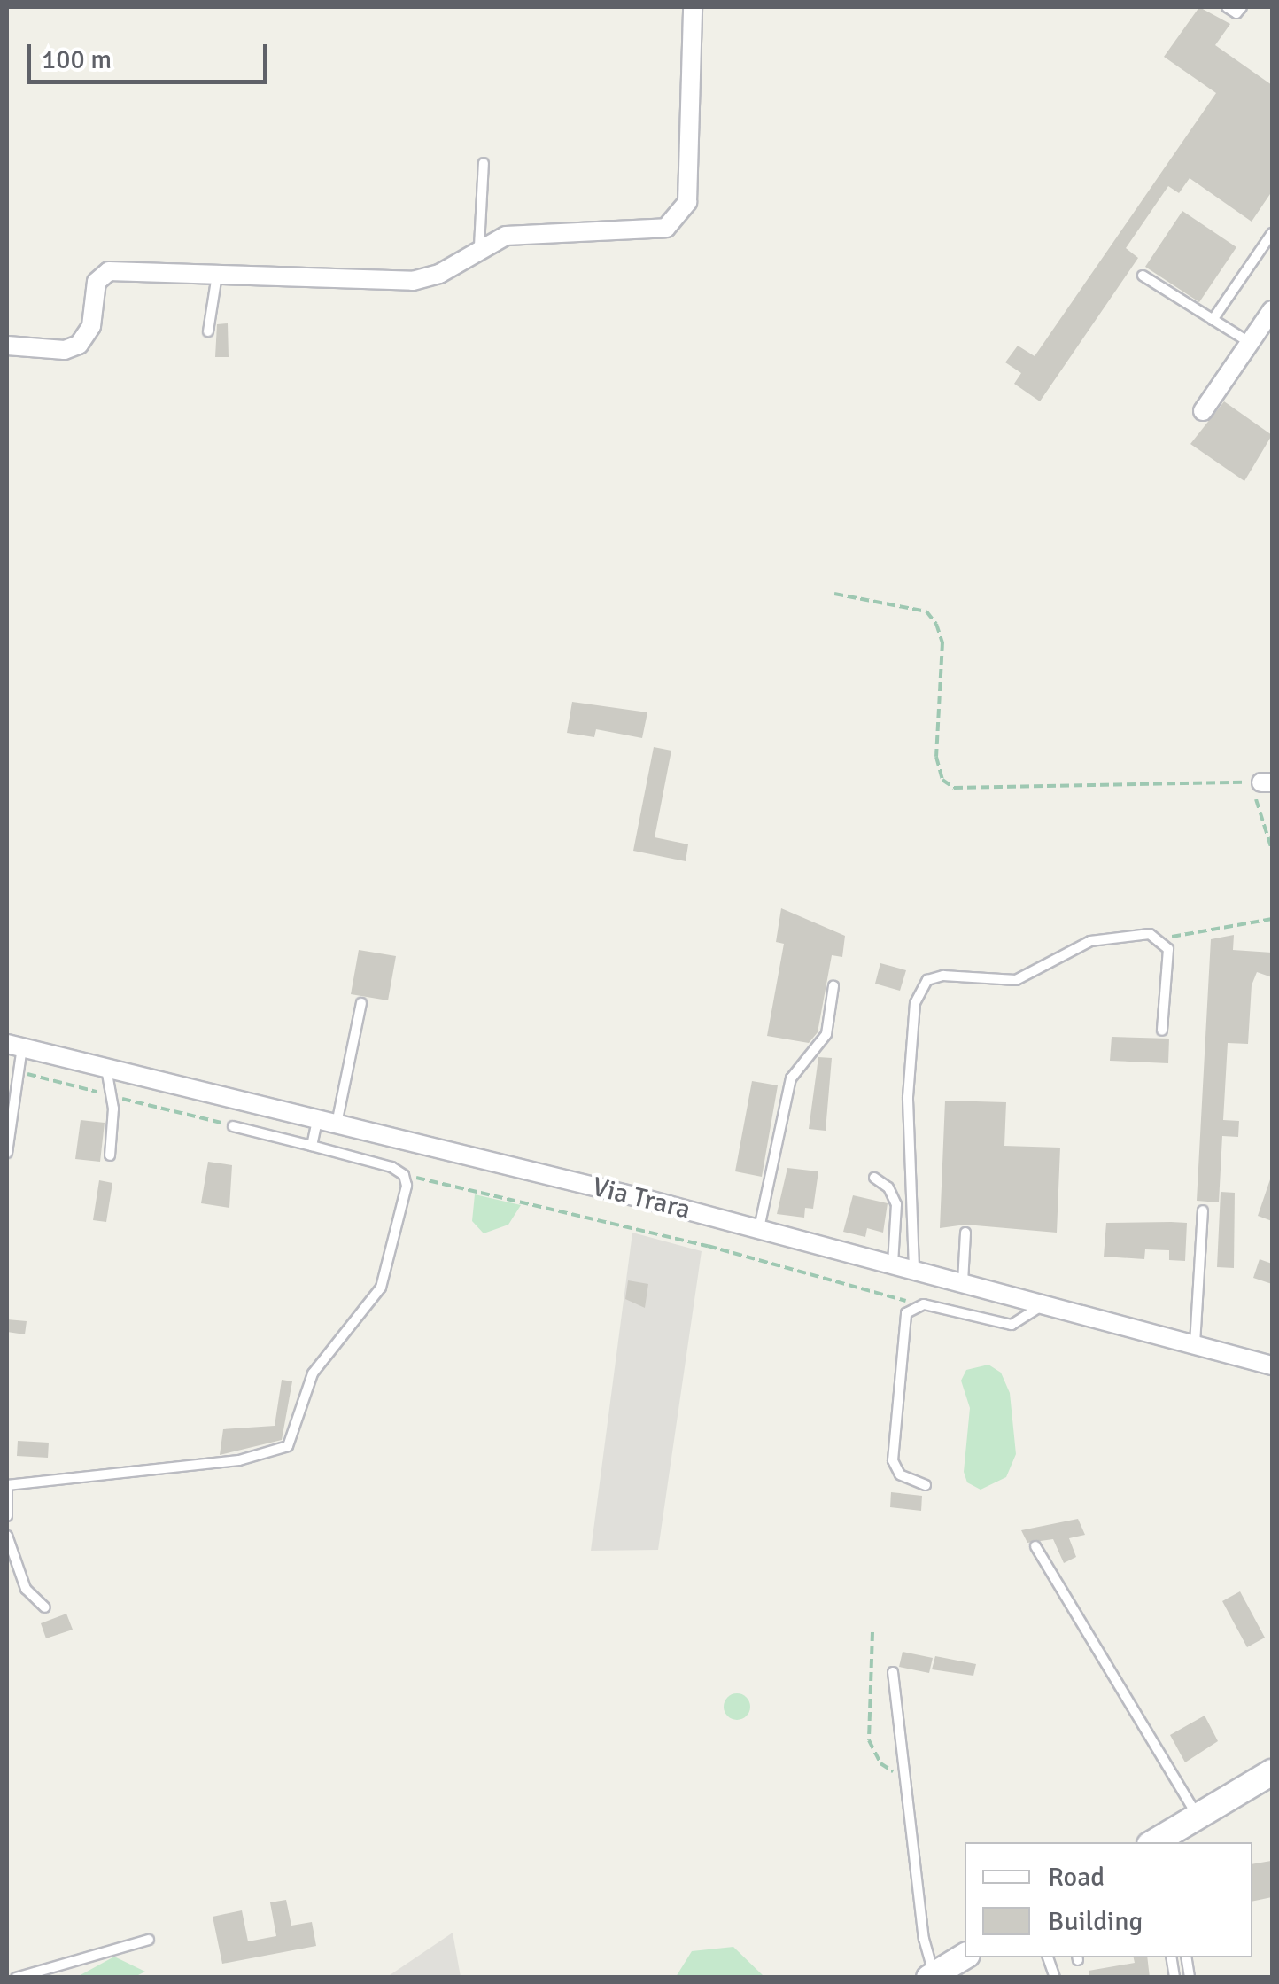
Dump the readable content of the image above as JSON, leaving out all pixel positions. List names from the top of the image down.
{
  "streets": {
    "street": ["Via Trara"]
  },
  "legend": ["Road", "Building"],
  "scale_bar": "100 m"
}
